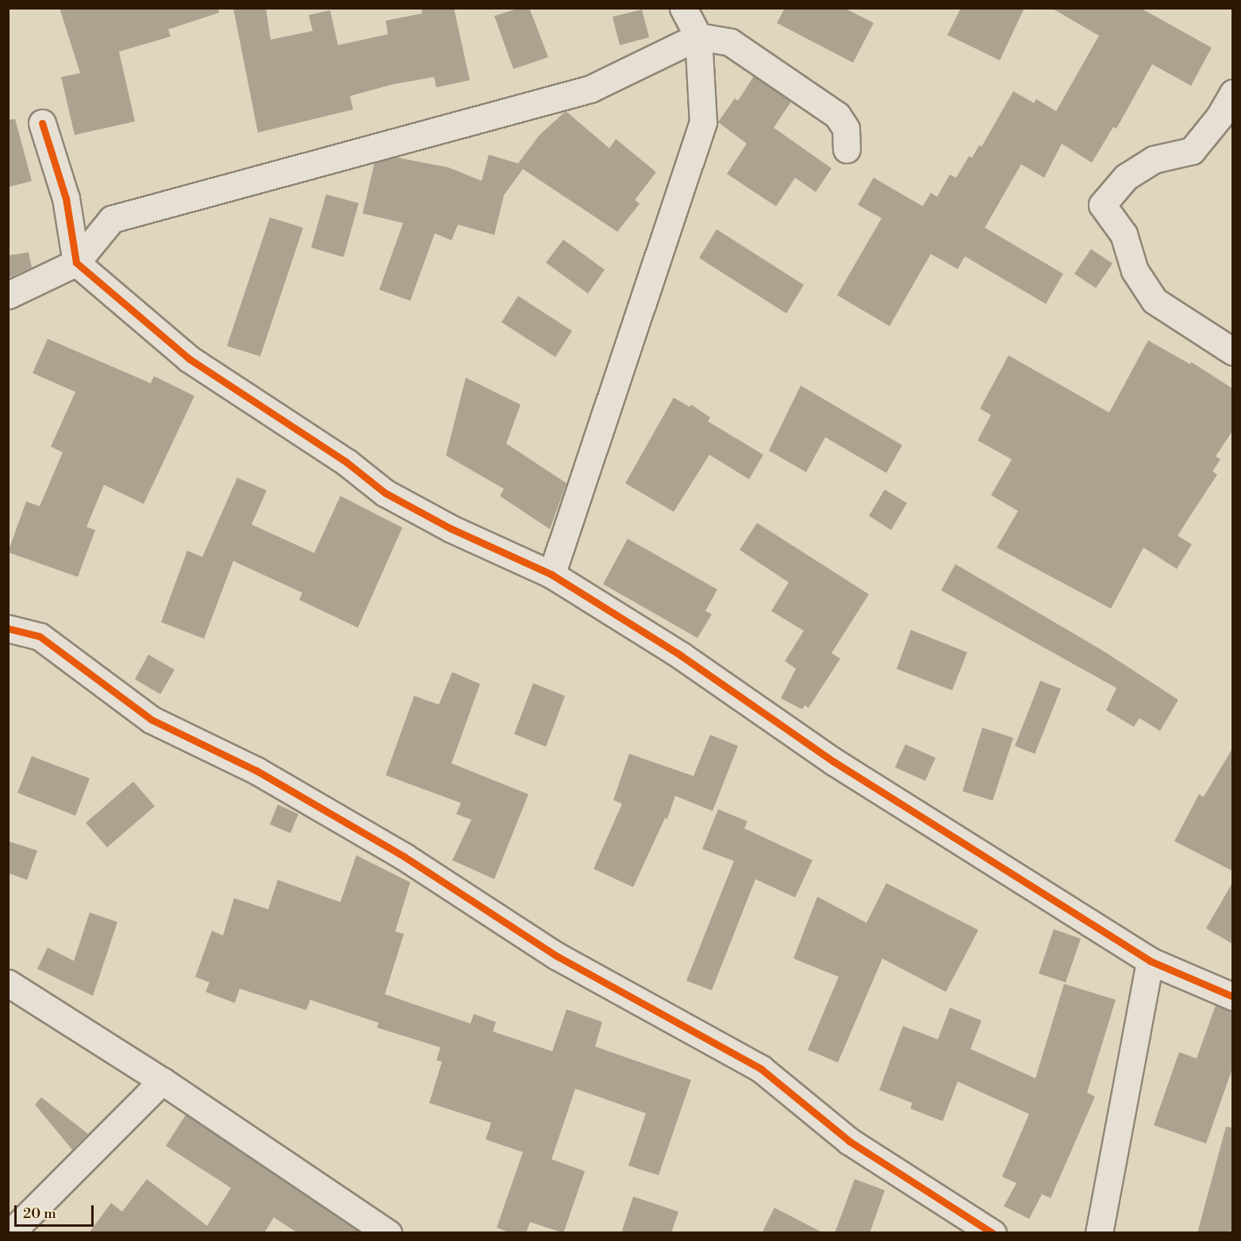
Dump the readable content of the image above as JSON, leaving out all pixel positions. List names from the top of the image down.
{
  "scale_bar": "20 m"
}
